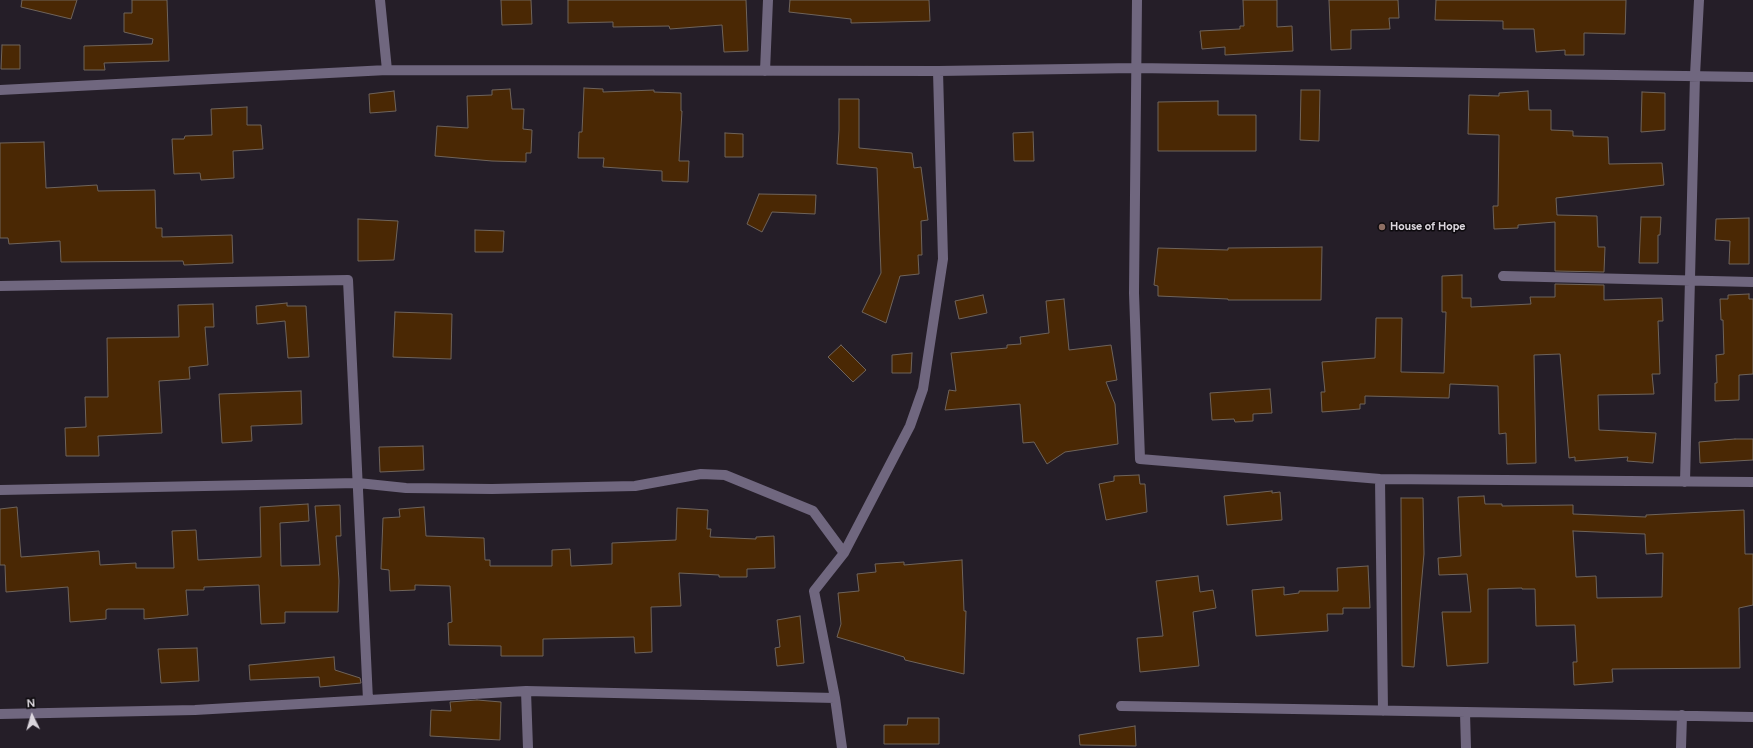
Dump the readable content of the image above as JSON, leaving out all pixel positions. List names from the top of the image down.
{
  "places": ["House of Hope"],
  "north": "top"
}
